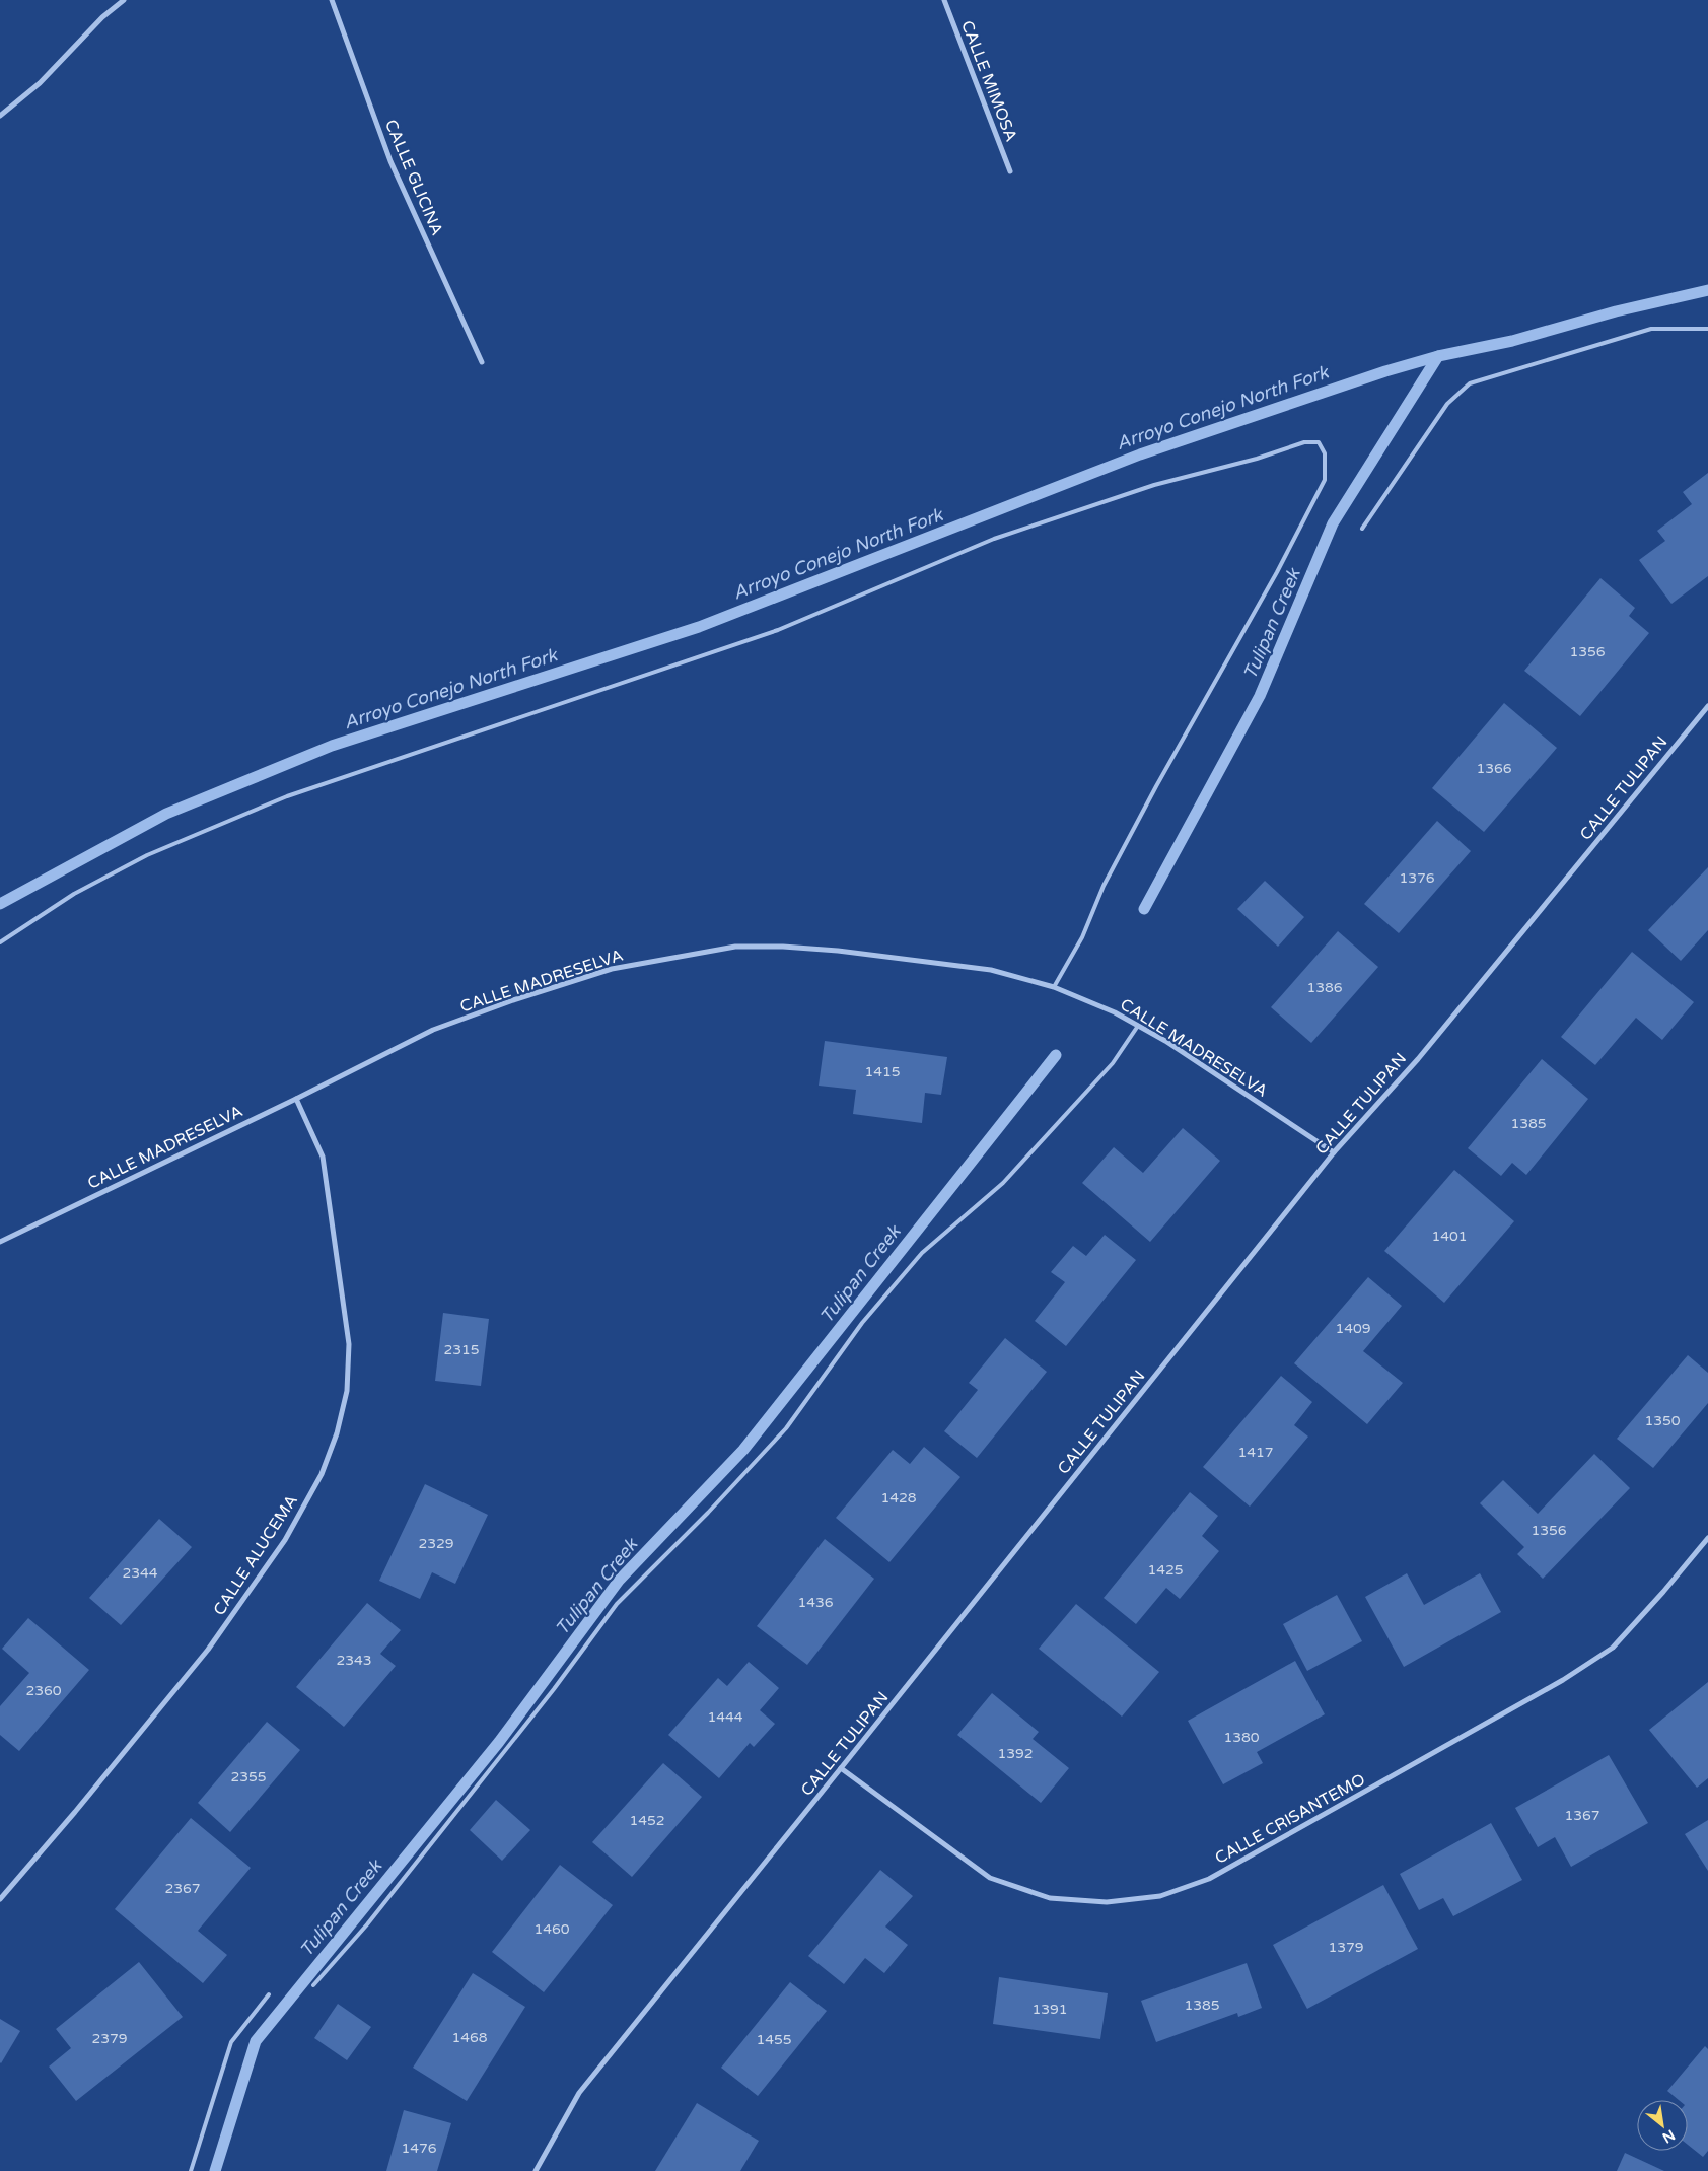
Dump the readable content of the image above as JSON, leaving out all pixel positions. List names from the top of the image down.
{
  "streets": {
    "street": [
      "CALLE MIMOSA",
      "CALLE GLICINA",
      "CALLE TULIPAN",
      "CALLE MADRESELVA",
      "CALLE ALUCEMA",
      "CALLE CRISANTEMO"
    ]
  },
  "crossings": [
    ["CALLE TULIPAN", "CALLE MADRESELVA"],
    ["CALLE TULIPAN", "CALLE CRISANTEMO"],
    ["CALLE MADRESELVA", "CALLE ALUCEMA"]
  ],
  "water": ["Arroyo Conejo North Fork", "Tulipan Creek"],
  "house_numbers": [
    "1356",
    "1366",
    "1376",
    "1386",
    "1415",
    "1385",
    "1401",
    "1409",
    "2315",
    "1350",
    "1417",
    "1428",
    "1356",
    "2329",
    "1425",
    "2344",
    "1436",
    "2343",
    "2360",
    "1444",
    "1380",
    "1392",
    "2355",
    "1367",
    "1452",
    "2367",
    "1460",
    "1379",
    "1385",
    "1391",
    "1468",
    "2379",
    "1455",
    "1476"
  ],
  "north": "bottom right"
}
